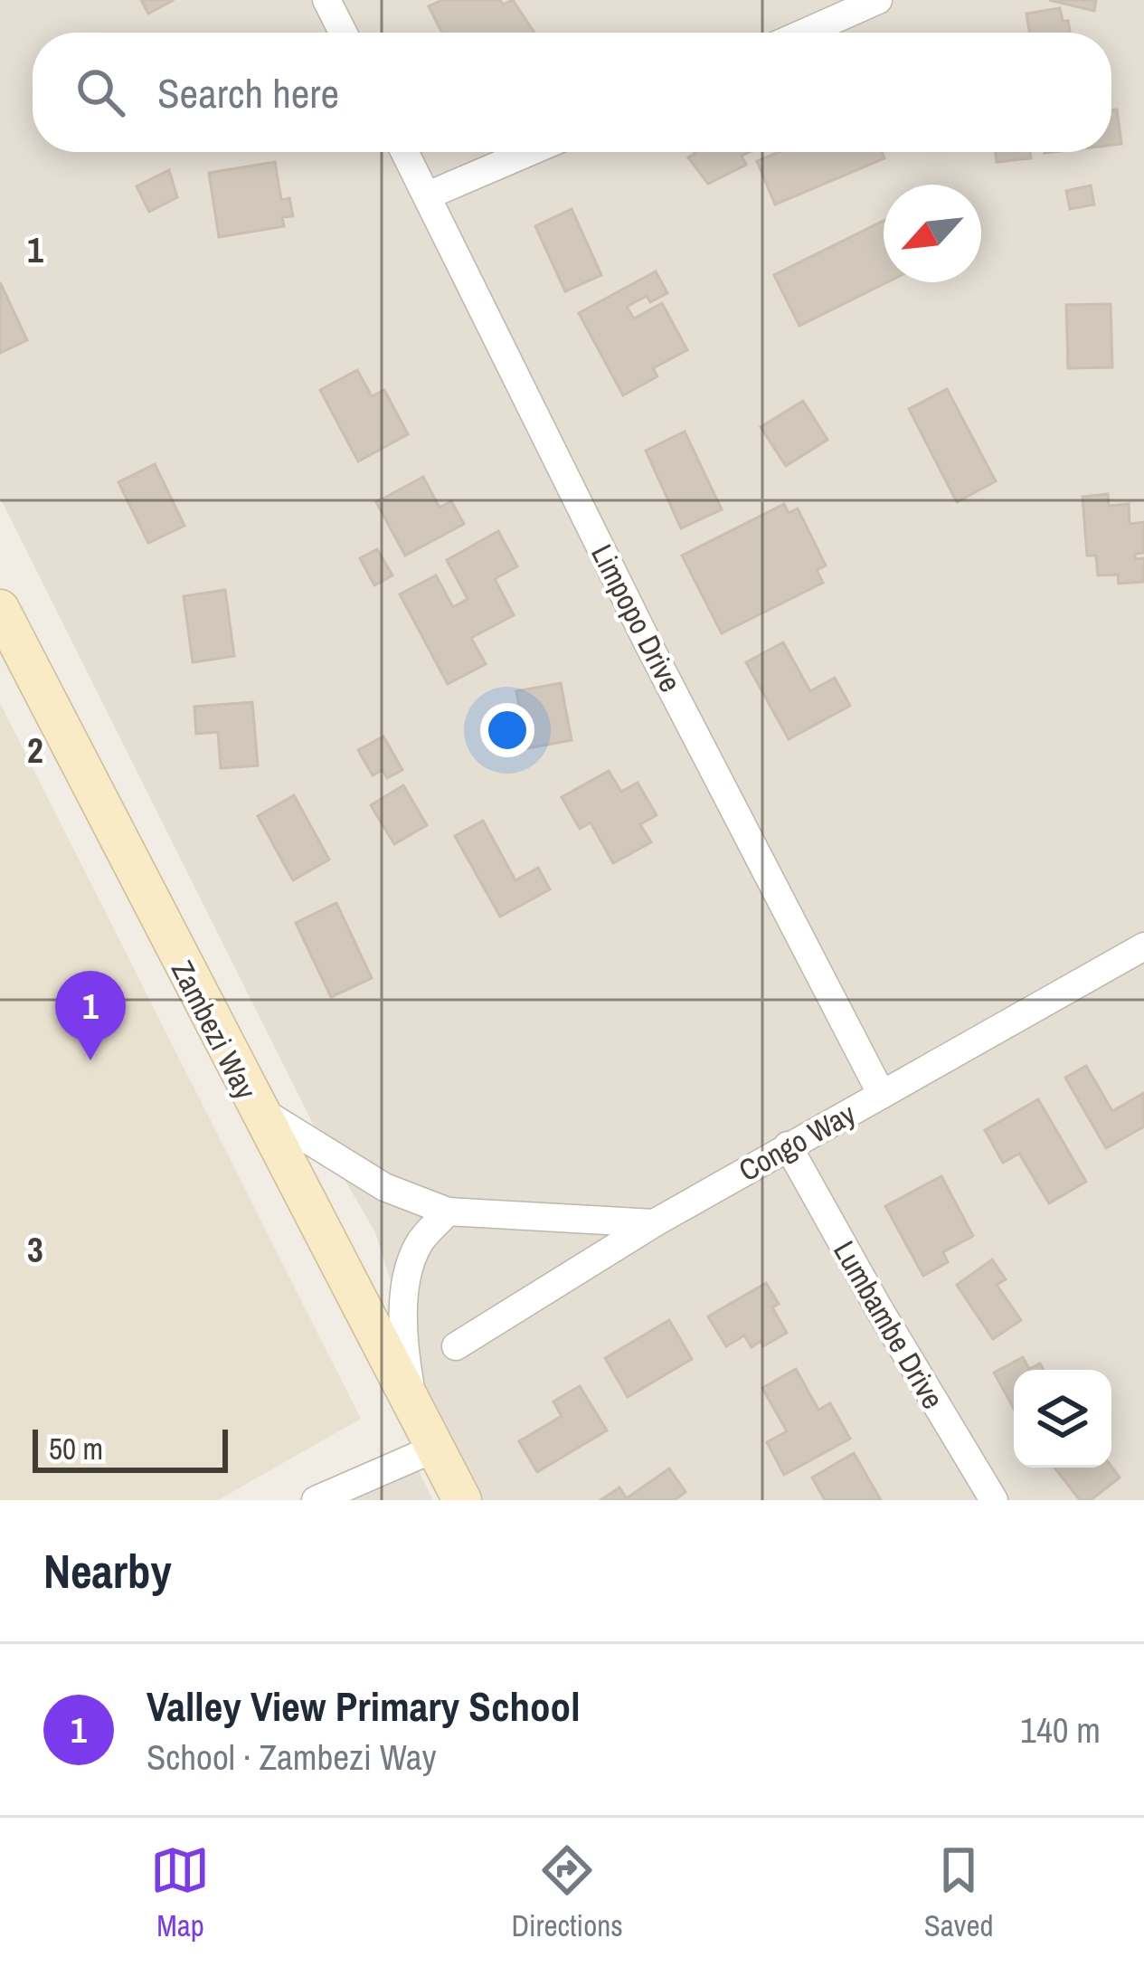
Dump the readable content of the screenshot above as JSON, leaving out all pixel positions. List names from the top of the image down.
{
  "streets": {
    "main road": ["Zambezi Way"],
    "street": ["Limpopo Drive", "Congo Way", "Lumbambe Drive"]
  },
  "crossings": [
    ["Limpopo Drive", "Congo Way"],
    ["Congo Way", "Lumbambe Drive"]
  ],
  "scale_bar": "50 m",
  "north": "bottom left",
  "page": {
    "search": "Search here",
    "pins": "1",
    "scale": "50 m",
    "heading": "Nearby",
    "list": [
      {
        "mark": "1",
        "name": "Valley View Primary School",
        "note": "School · Zambezi Way",
        "value": "140 m"
      }
    ],
    "nav": ["Map", "Directions", "Saved"]
  },
  "grid": {
    "rows": ["1", "2", "3"]
  }
}
